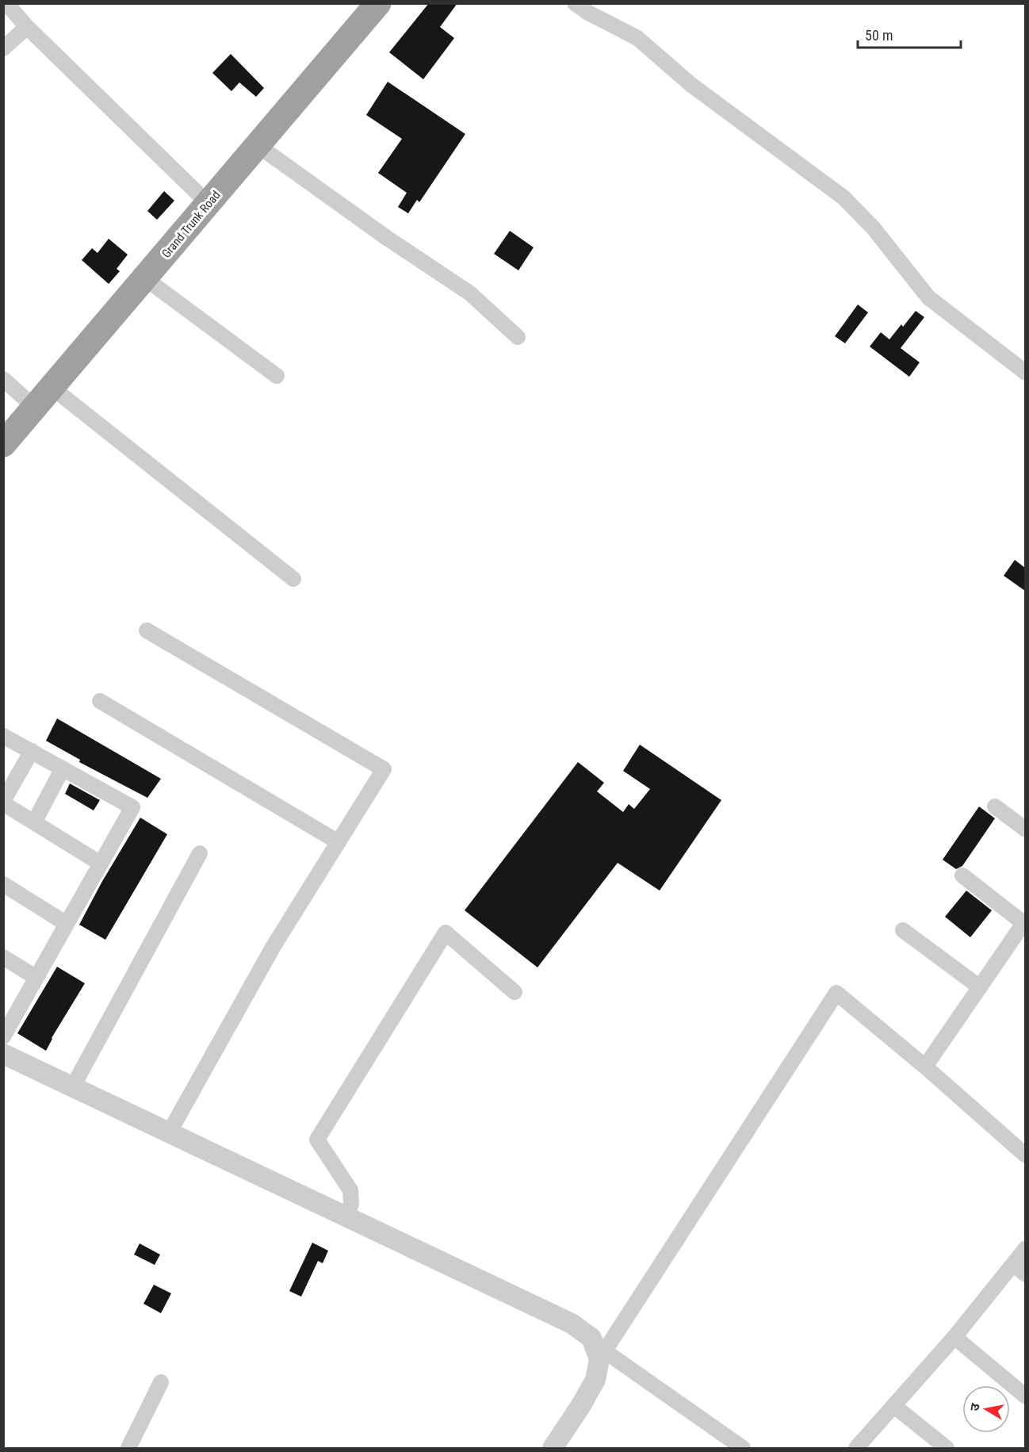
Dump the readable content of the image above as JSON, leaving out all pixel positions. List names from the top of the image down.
{
  "streets": {
    "highway": ["Grand Trunk Road"]
  },
  "scale_bar": "50 m",
  "north": "left"
}
